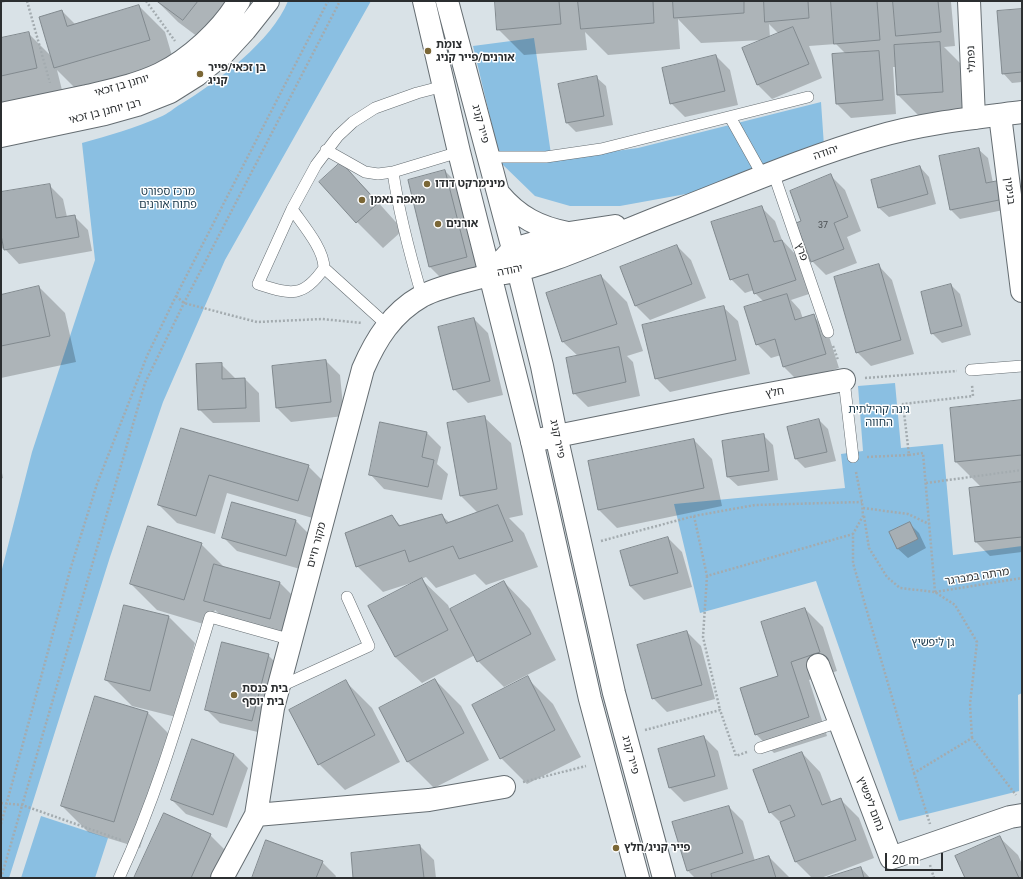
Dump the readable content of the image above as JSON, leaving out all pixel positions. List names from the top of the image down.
{
  "streets": {
    "street": [
      "נפתלי",
      "יוחנן בן זכאי",
      "רבן יוחנן בן זכאי",
      "פייר קניג",
      "יהודה",
      "בנימין",
      "חלץ",
      "מקור חיים",
      "נחום ליפשיץ"
    ],
    "lane": ["פרץ"],
    "path": ["מרתה במברגר"]
  },
  "crossings": [
    ["נפתלי", "יהודה"],
    ["פייר קניג", "יהודה"],
    ["פייר קניג", "חלץ"],
    ["יהודה", "בנימין"],
    ["יהודה", "פרץ"],
    ["יהודה", "מקור חיים"]
  ],
  "parks": ["מרכז ספורט פתוח אורנים", "גינה קהילתית החווה", "גן ליפשיץ"],
  "places": [
    "צומת אורנים/פייר קניג",
    "בן זכאי/פייר קניג",
    "מינימרקט דודו",
    "מאפה נאמן",
    "אורנים",
    "בית כנסת בית יוסף",
    "פייר קניג/חלץ"
  ],
  "house_numbers": ["37"],
  "scale_bar": "20 m"
}
